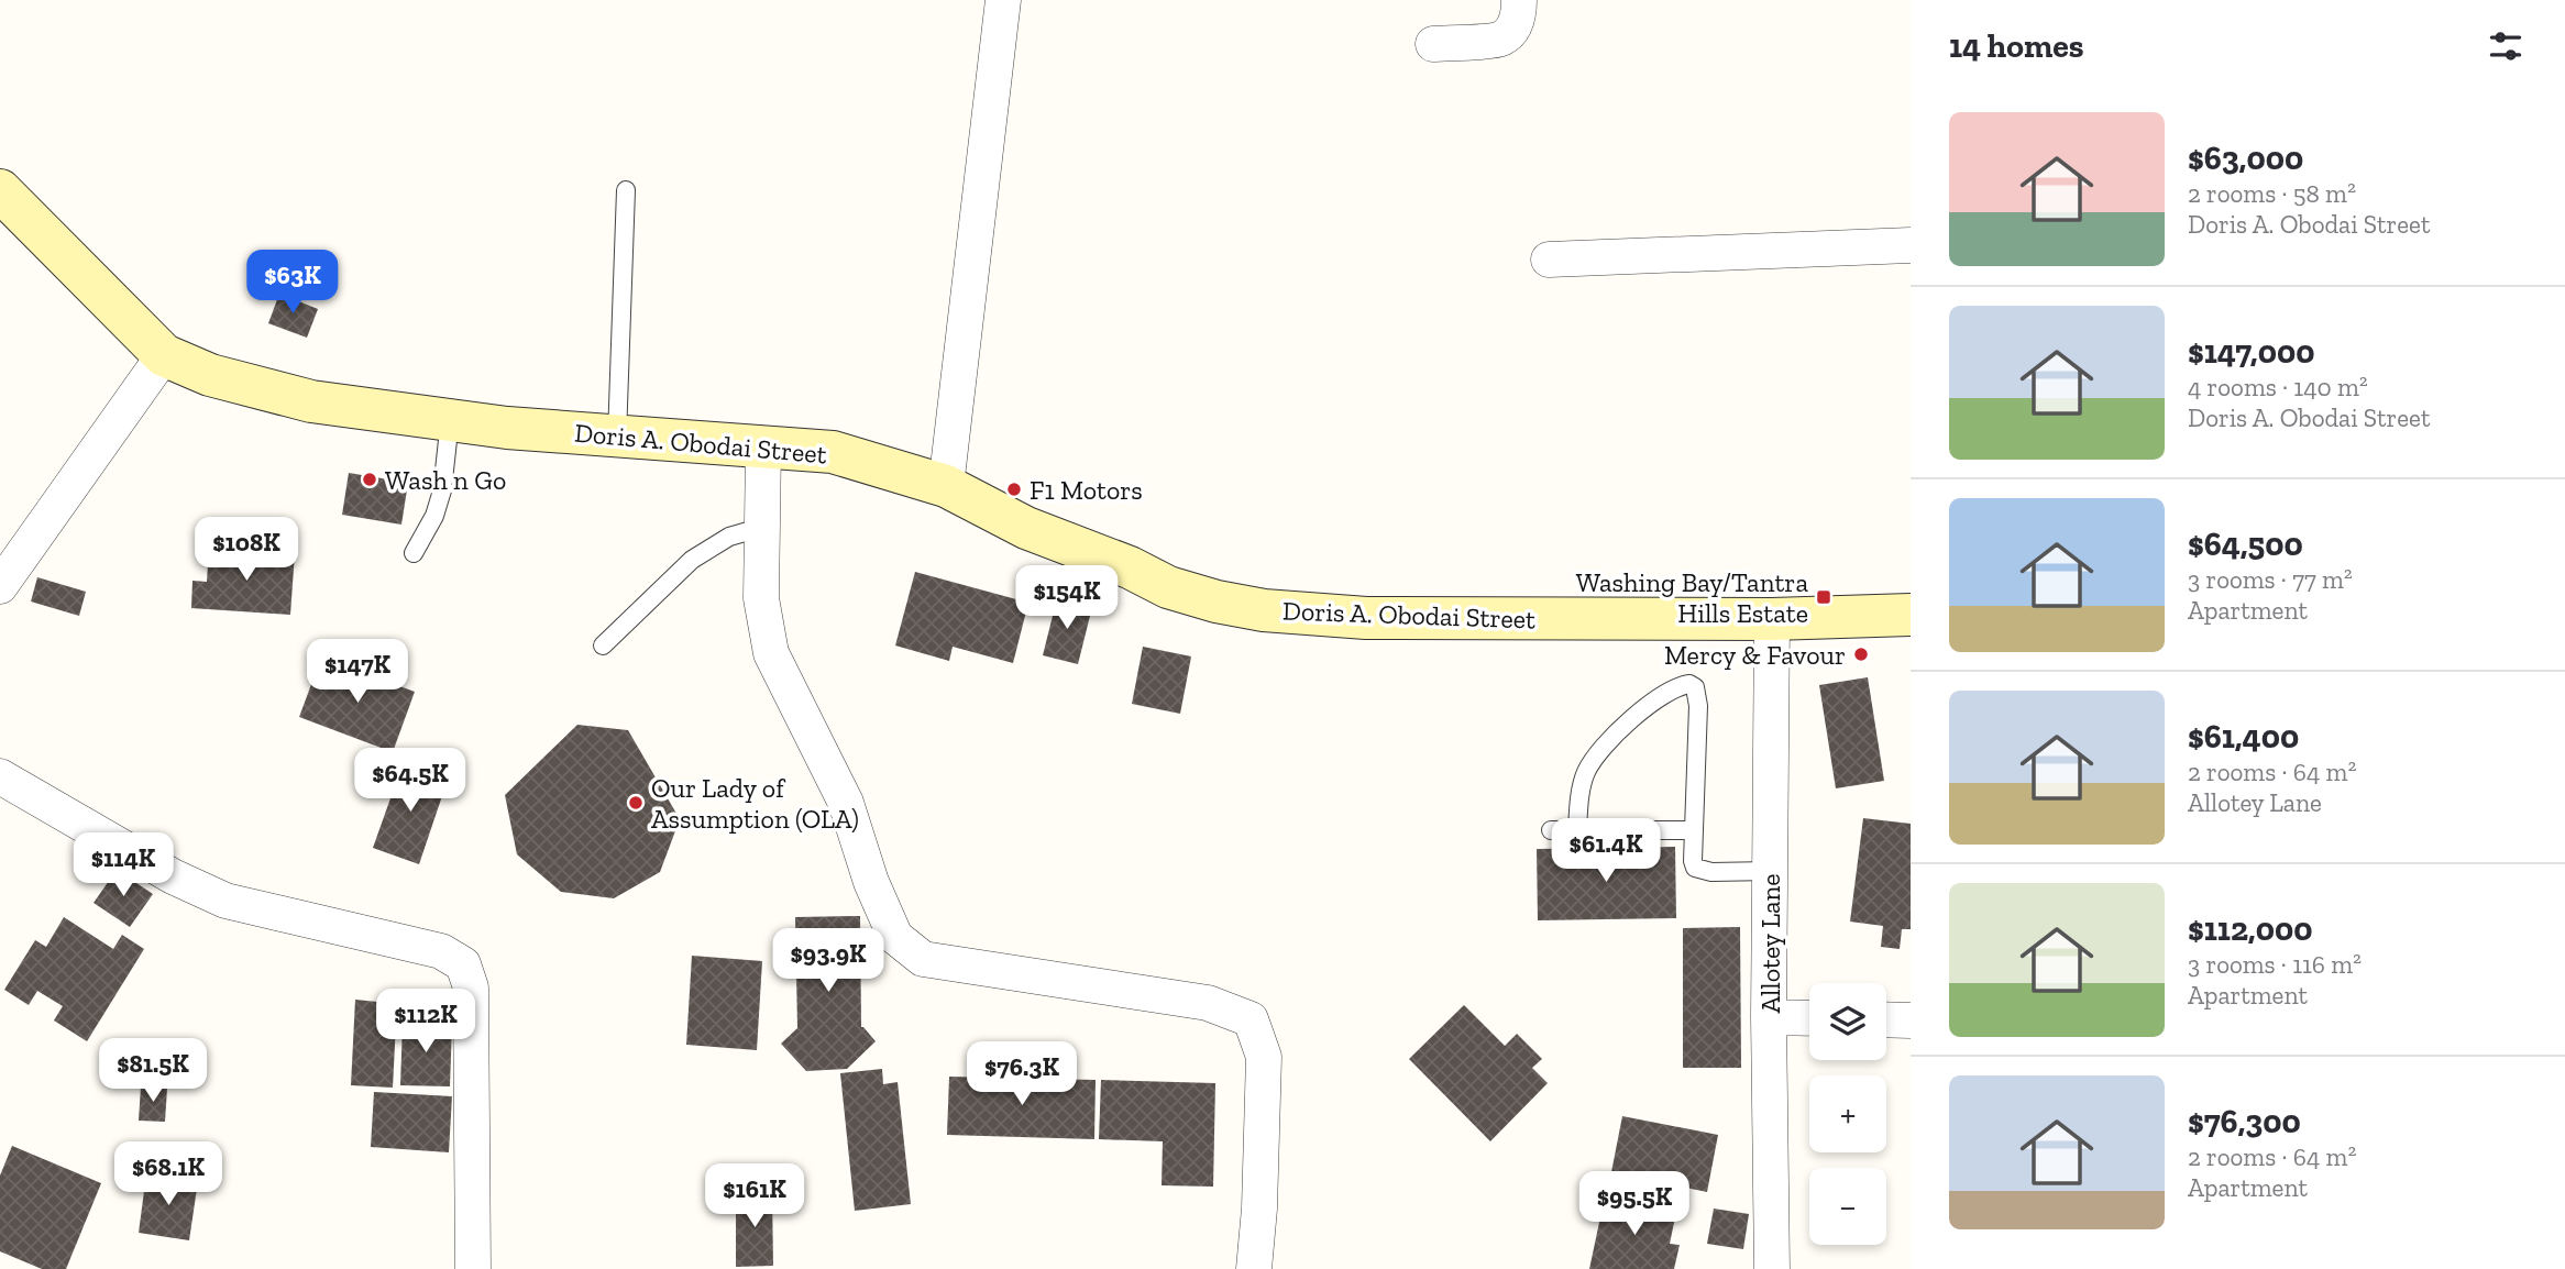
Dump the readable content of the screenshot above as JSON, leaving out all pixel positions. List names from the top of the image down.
{
  "streets": {
    "street": ["Doris A. Obodai Street", "Allotey Lane"]
  },
  "crossings": [
    ["Doris A. Obodai Street", "Allotey Lane"]
  ],
  "places": {
    "other": [
      "Wash n Go",
      "F1 Motors",
      "Mercy & Favour",
      "Our Lady of Assumption (OLA)"
    ],
    "transit": ["Washing Bay/Tantra Hills Estate"]
  },
  "page": {
    "heading": "14 homes",
    "list": [
      {
        "name": "$63,000",
        "note": "2 rooms · 58 m² · Doris A. Obodai Street"
      },
      {
        "name": "$147,000",
        "note": "4 rooms · 140 m² · Doris A. Obodai Street"
      },
      {
        "name": "$64,500",
        "note": "3 rooms · 77 m² · Apartment"
      },
      {
        "name": "$61,400",
        "note": "2 rooms · 64 m² · Allotey Lane"
      },
      {
        "name": "$112,000",
        "note": "3 rooms · 116 m² · Apartment"
      },
      {
        "name": "$76,300",
        "note": "2 rooms · 64 m² · Apartment"
      }
    ],
    "price": [
      "$63K",
      "$108K",
      "$154K",
      "$147K",
      "$64.5K",
      "$61.4K",
      "$114K",
      "$93.9K",
      "$112K",
      "$81.5K",
      "$76.3K",
      "$68.1K",
      "$161K",
      "$95.5K"
    ],
    "map_buttons": ["+", "−"]
  }
}
